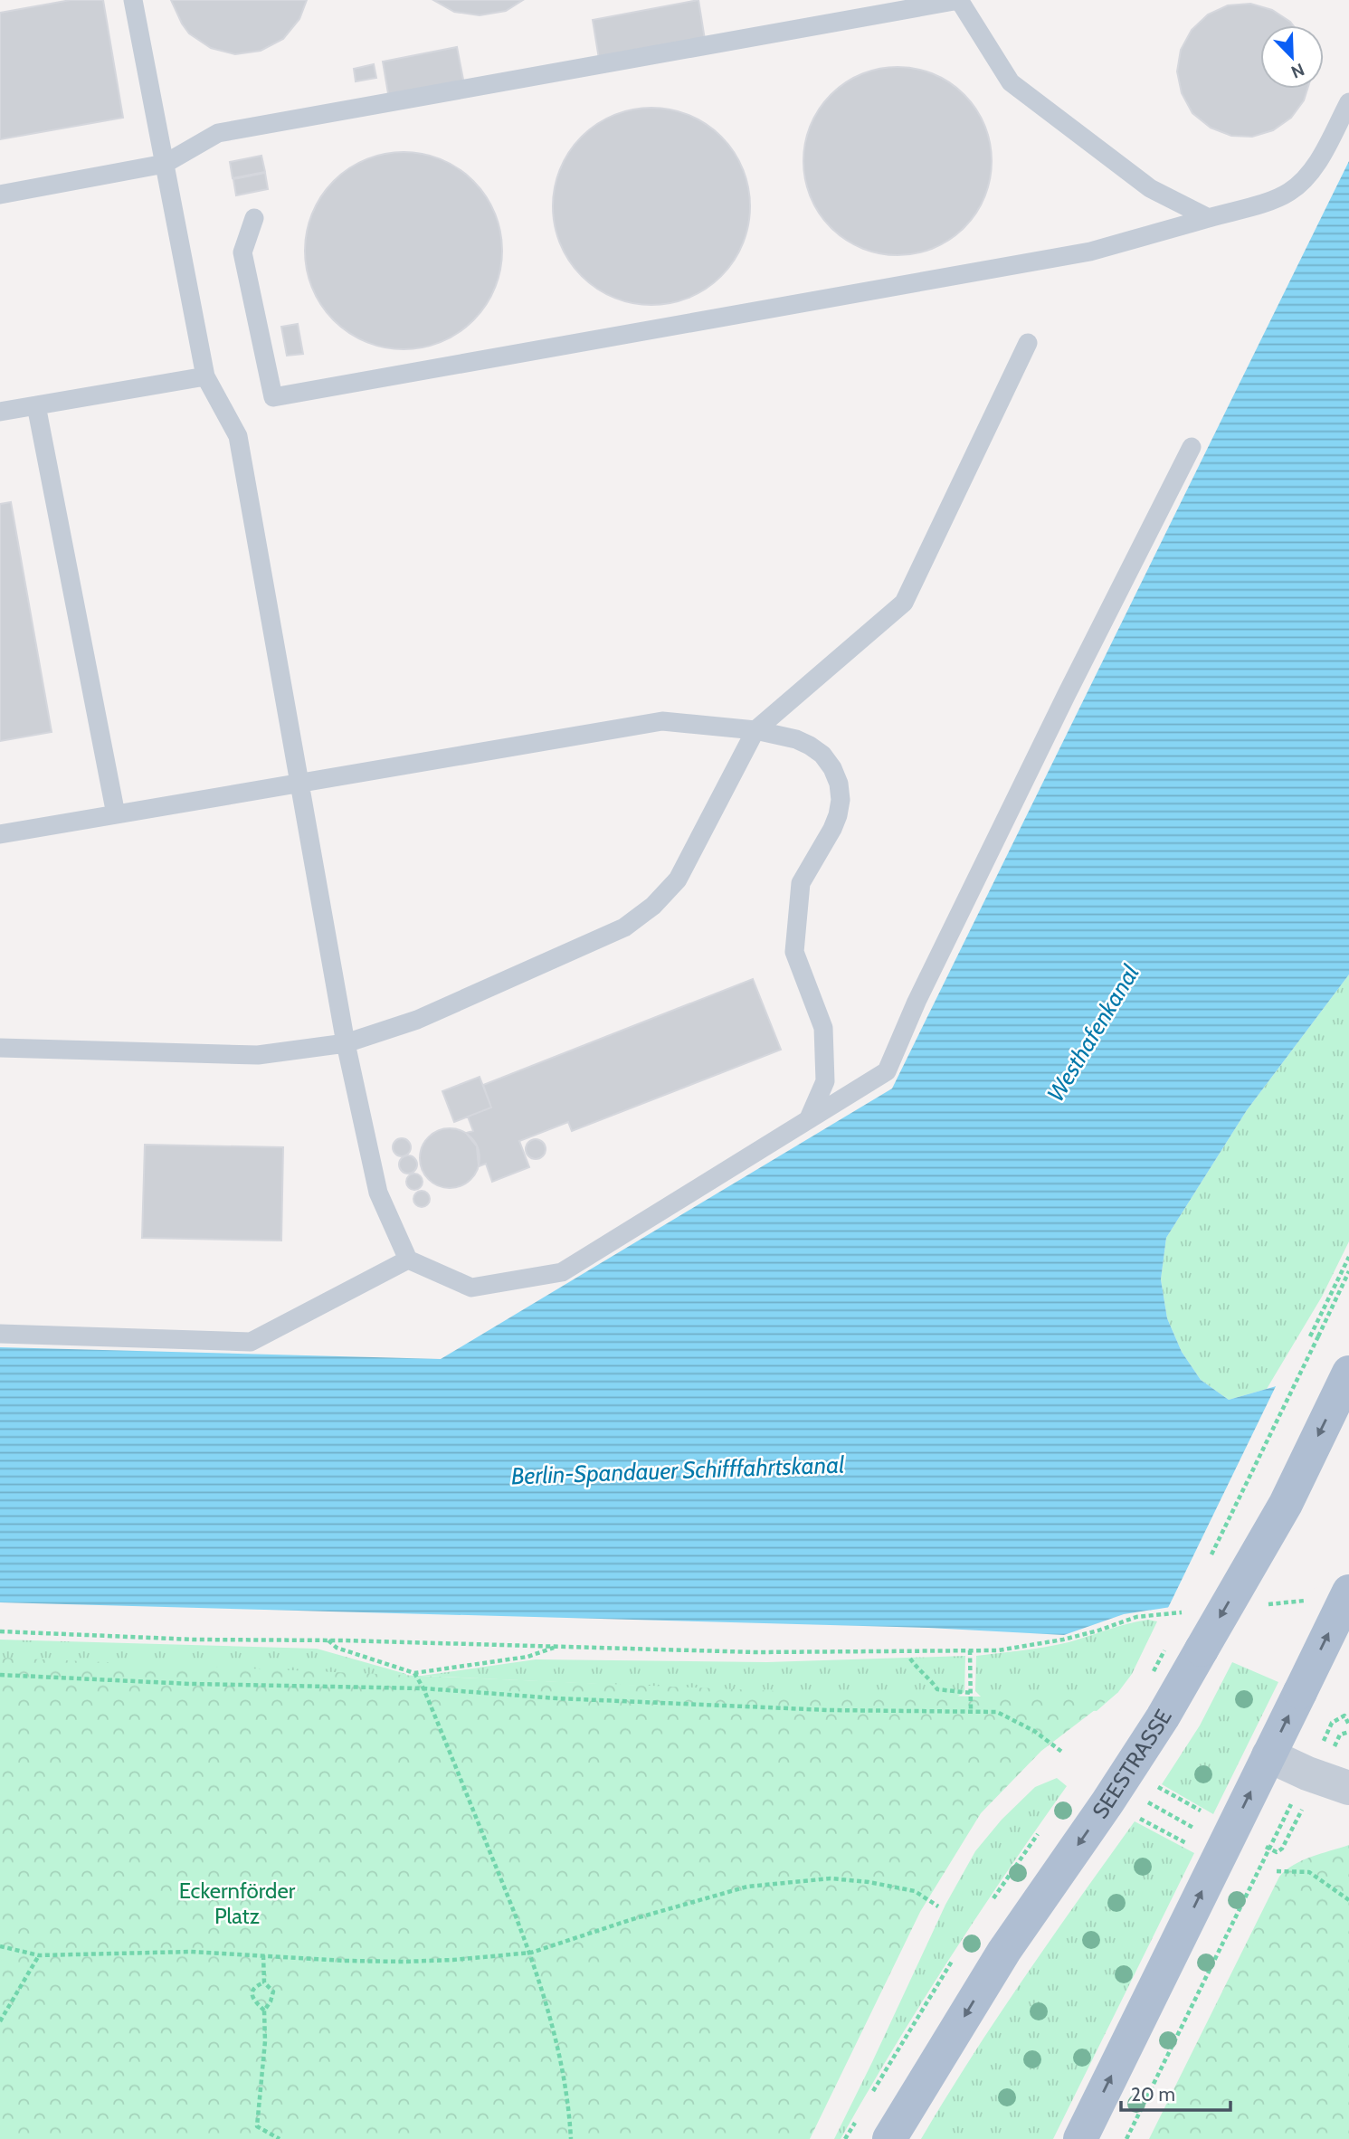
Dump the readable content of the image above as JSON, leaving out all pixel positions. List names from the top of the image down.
{
  "streets": {
    "main road": ["SEESTRASSE"]
  },
  "water": ["Westhafenkanal", "Berlin-Spandauer Schifffahrtskanal"],
  "parks": ["Eckernförder Platz"],
  "scale_bar": "20 m",
  "north": "bottom right"
}
